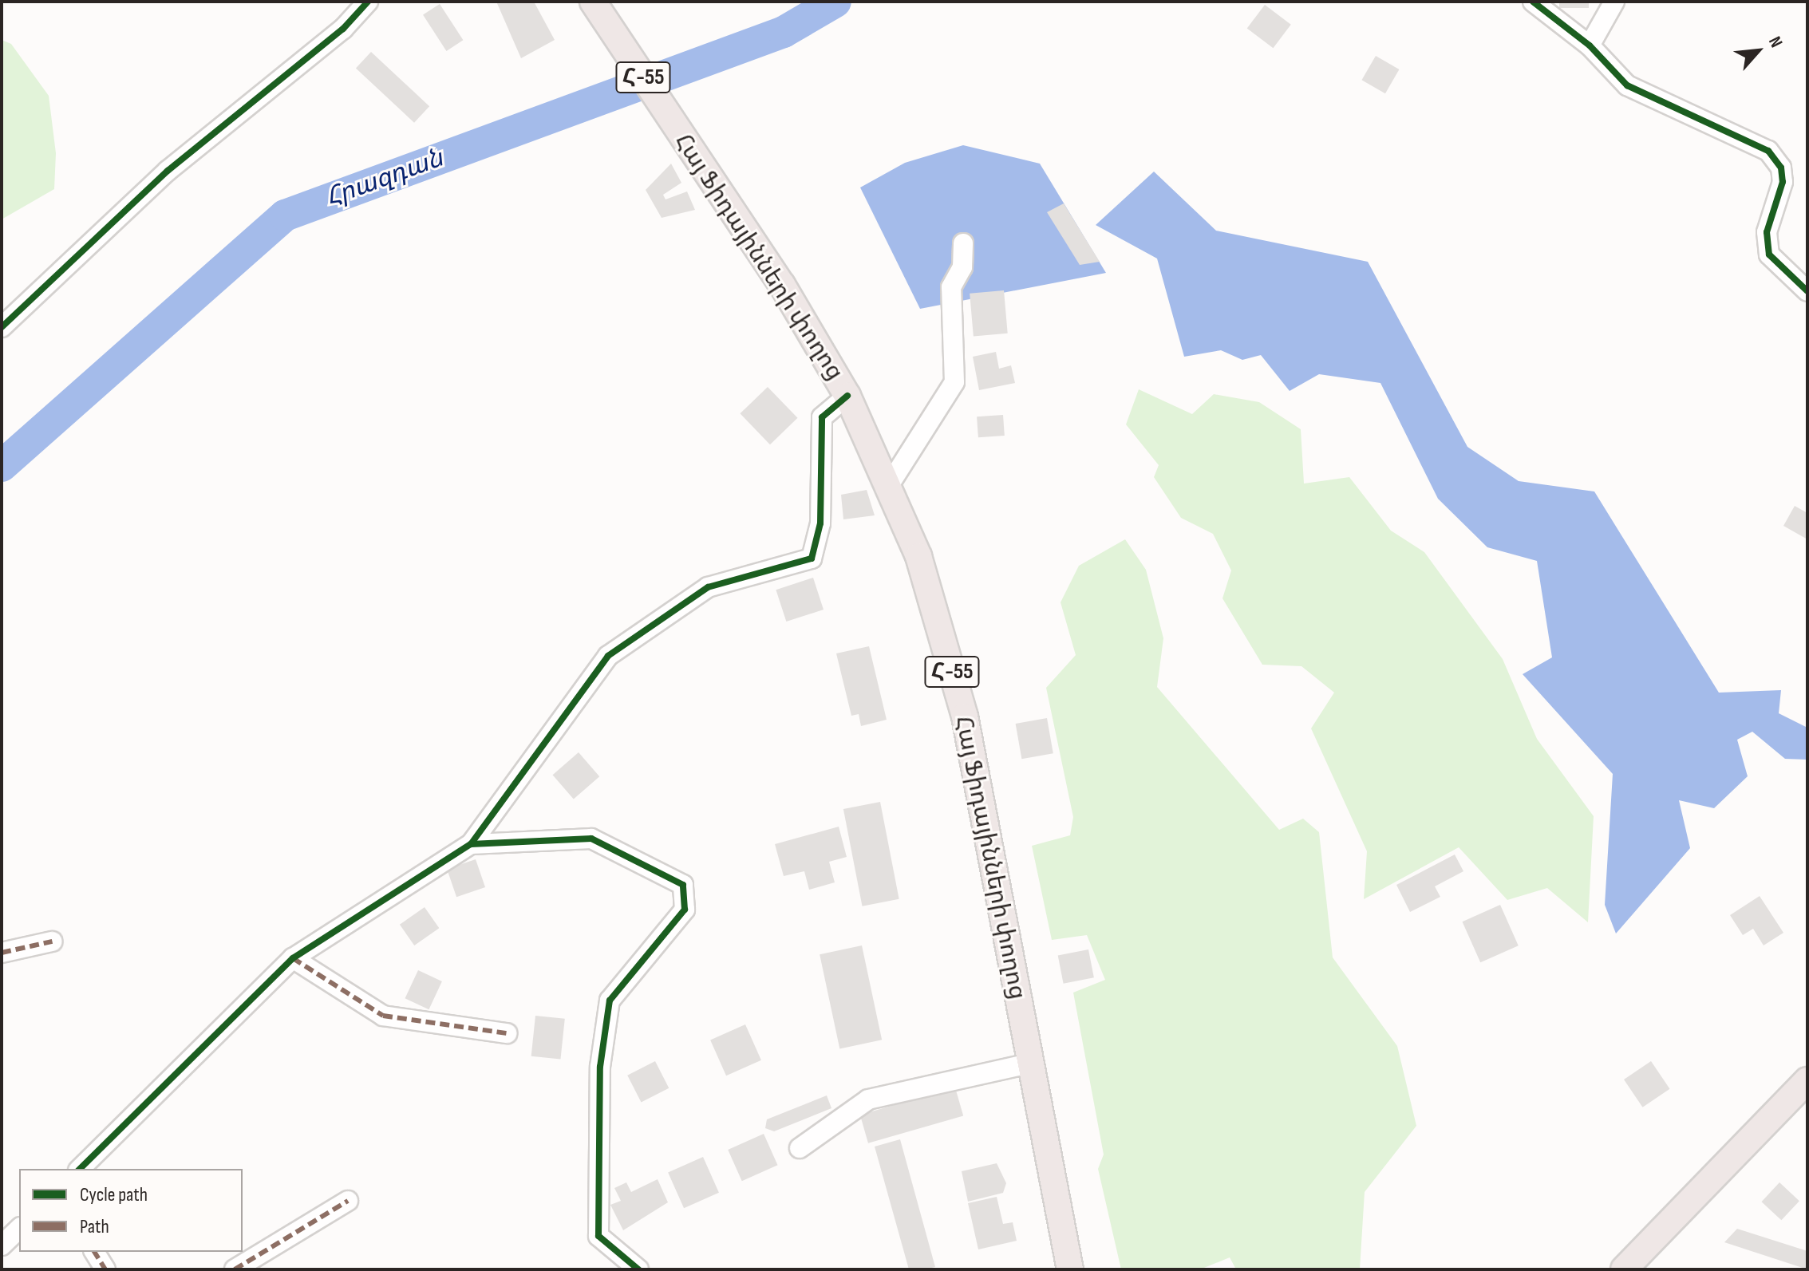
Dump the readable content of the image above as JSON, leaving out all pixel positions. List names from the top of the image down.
{
  "streets": {
    "main road": ["Հ-55", "Հայ Ֆիդայինների փողոց"]
  },
  "water": ["Հրազդան"],
  "legend": ["Cycle path", "Path"],
  "north": "top right"
}
